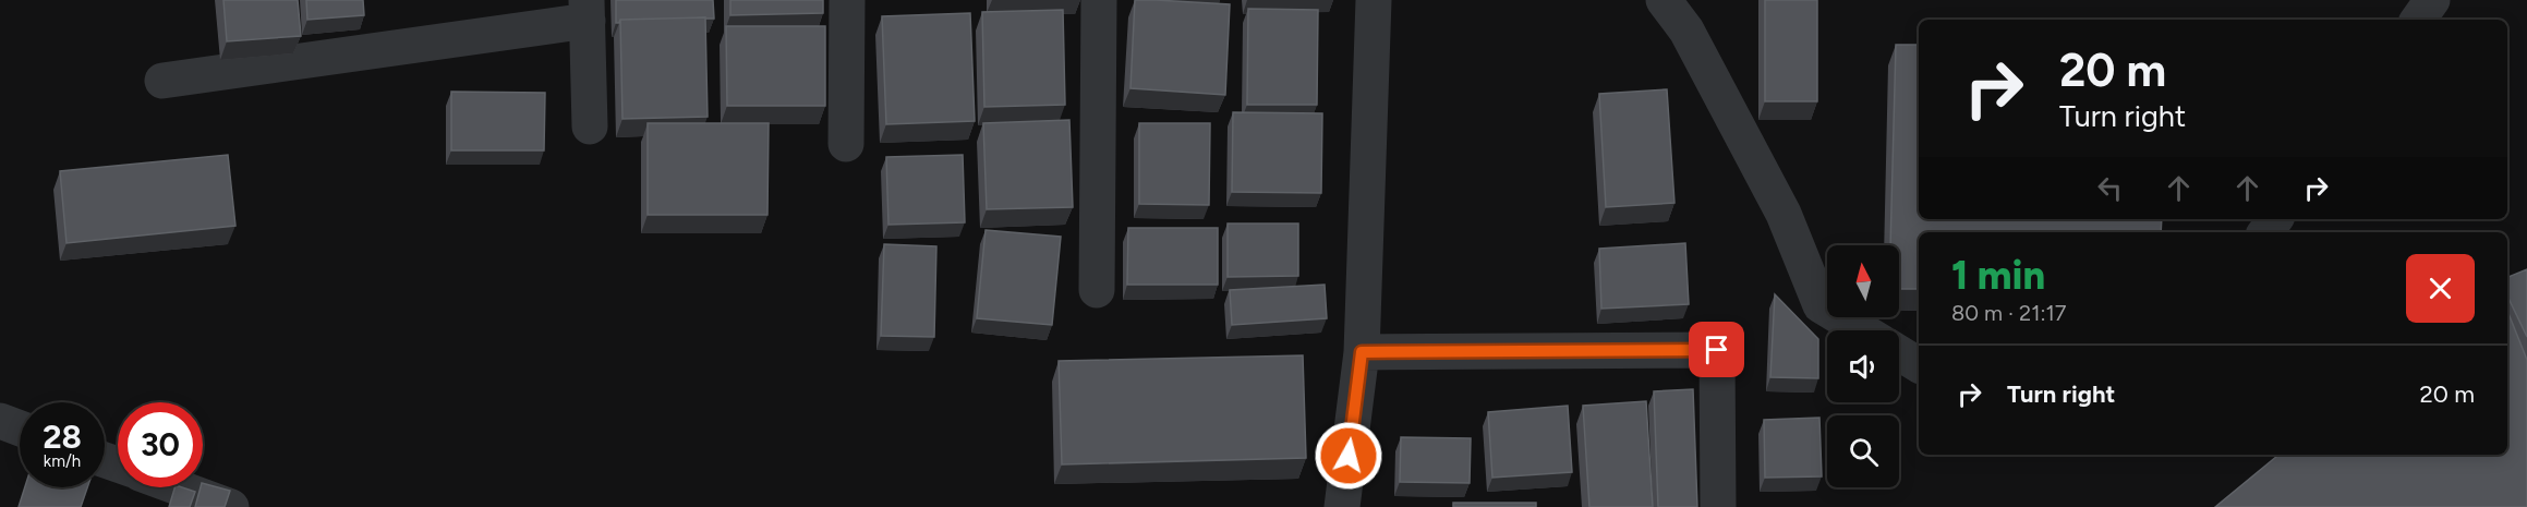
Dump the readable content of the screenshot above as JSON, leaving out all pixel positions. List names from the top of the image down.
{
  "north": "top",
  "page": {
    "turn": ["20 m", "Turn right"],
    "heading": ["1 min", "80 m · 21:17"],
    "list": [
      {
        "name": "Turn right",
        "value": "20 m"
      }
    ],
    "speed": "28 km/h",
    "limit": "30"
  }
}
